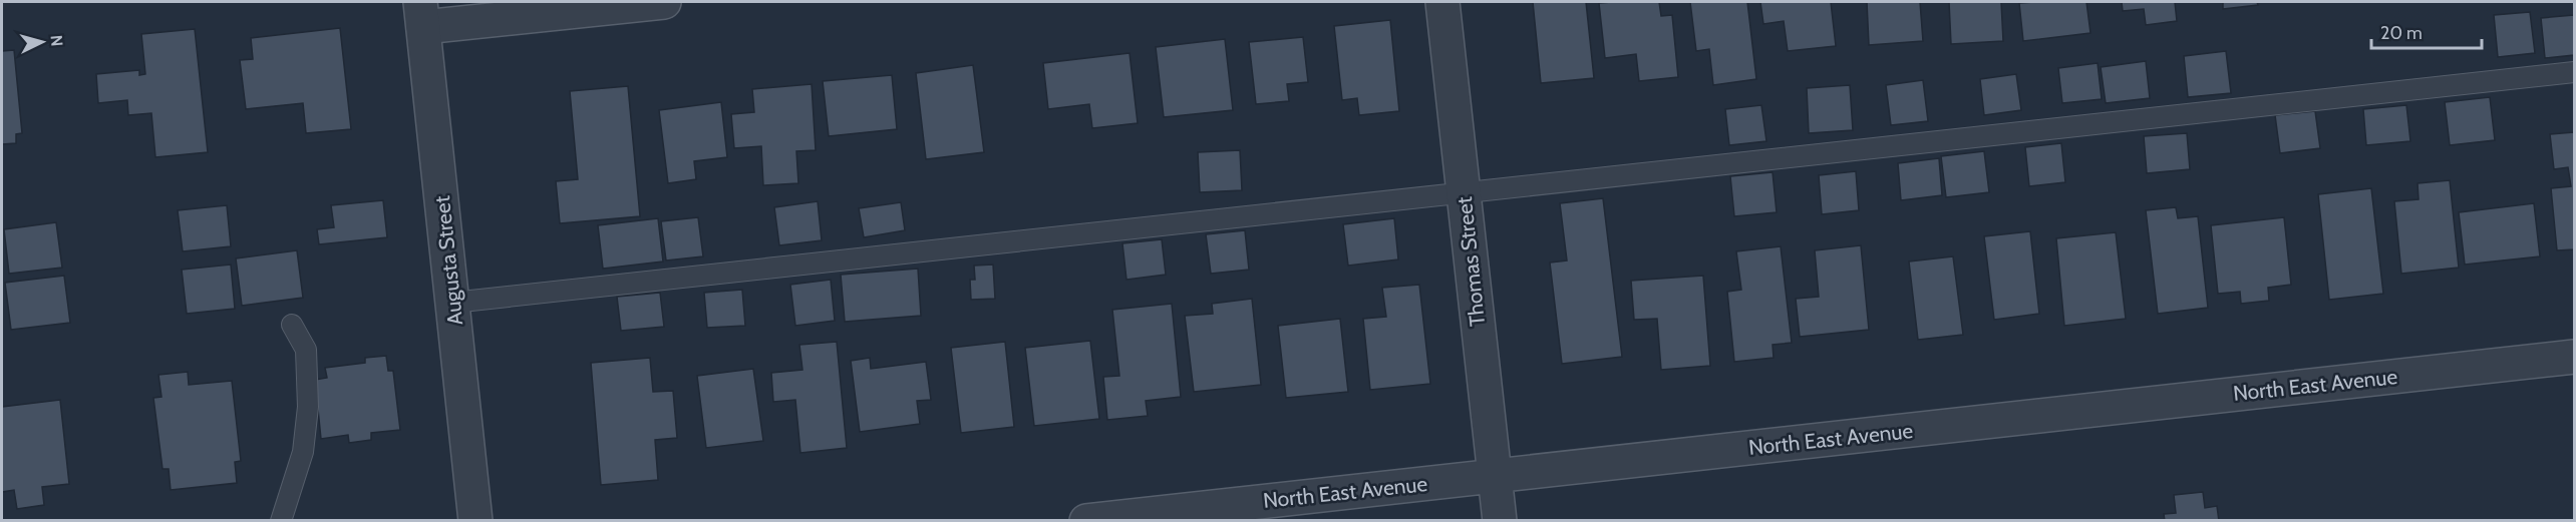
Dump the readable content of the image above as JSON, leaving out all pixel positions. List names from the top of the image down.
{
  "streets": {
    "street": ["Augusta Street", "Thomas Street", "North East Avenue"]
  },
  "crossings": [
    ["Thomas Street", "North East Avenue"]
  ],
  "scale_bar": "20 m",
  "north": "right"
}
